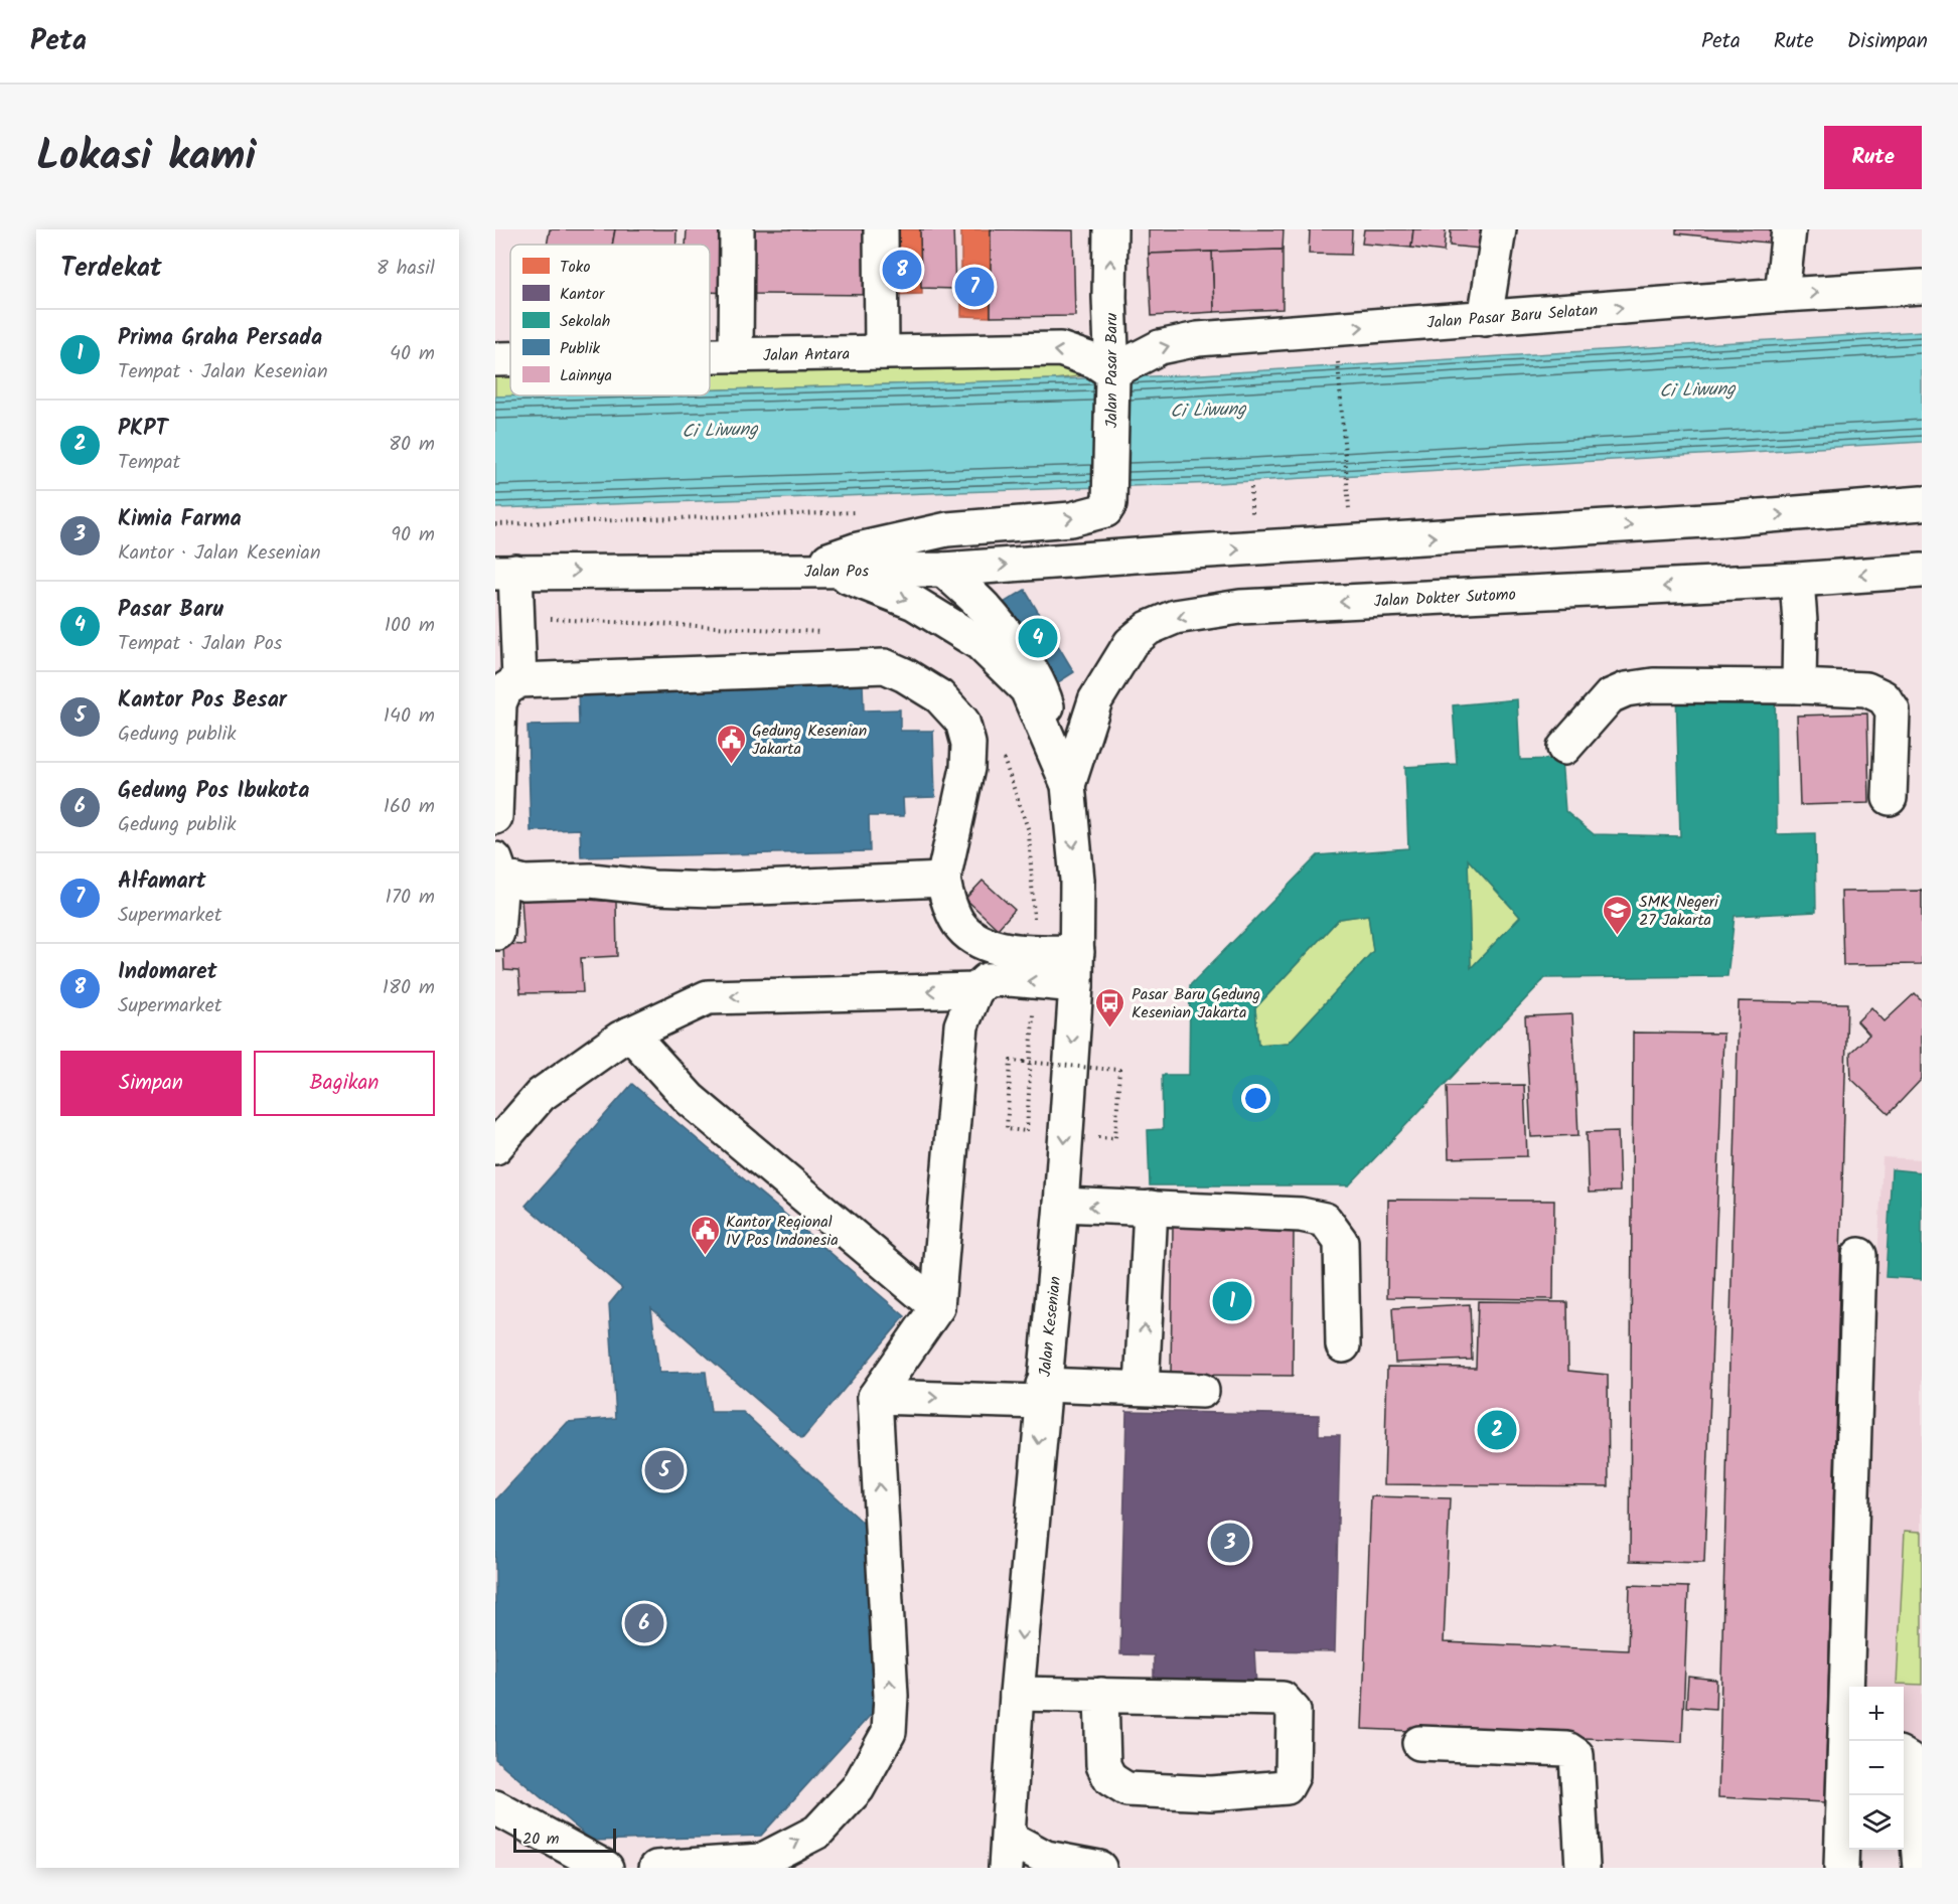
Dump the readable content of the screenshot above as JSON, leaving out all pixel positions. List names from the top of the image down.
{
  "streets": {
    "main road": [
      "Jalan Pasar Baru Selatan",
      "Jalan Antara",
      "Jalan Pasar Baru",
      "Jalan Pos",
      "Jalan Dokter Sutomo",
      "Jalan Kesenian"
    ]
  },
  "crossings": [
    ["Jalan Pasar Baru Selatan", "Jalan Antara"],
    ["Jalan Pasar Baru Selatan", "Jalan Pasar Baru"],
    ["Jalan Antara", "Jalan Pasar Baru"],
    ["Jalan Pasar Baru", "Jalan Pos"],
    ["Jalan Dokter Sutomo", "Jalan Kesenian"]
  ],
  "one_way": [
    "Jalan Pasar Baru Selatan",
    "Jalan Antara",
    "Jalan Pos",
    "Jalan Dokter Sutomo"
  ],
  "water": ["Ci Liwung"],
  "places": {
    "public building": ["Gedung Kesenian Jakarta", "Kantor Regional IV Pos Indonesia"],
    "school or university": ["SMK Negeri 27 Jakarta"],
    "bus stop": ["Pasar Baru Gedung Kesenian Jakarta"]
  },
  "legend": [
    "Toko",
    "Kantor",
    "Sekolah",
    "Publik",
    "Lainnya"
  ],
  "scale_bar": "20 m",
  "page": {
    "header": "Peta",
    "nav": ["Peta", "Rute", "Disimpan"],
    "title": "Lokasi kami",
    "buttons": [
      "Rute",
      ["Simpan", "Bagikan"]
    ],
    "heading": ["Terdekat", "8 hasil"],
    "pins": [
      "8",
      "7",
      "4",
      "1",
      "2",
      "5",
      "3",
      "6"
    ],
    "list": [
      {
        "mark": "1",
        "name": "Prima Graha Persada",
        "note": "Tempat · Jalan Kesenian",
        "value": "40 m"
      },
      {
        "mark": "2",
        "name": "PKPT",
        "note": "Tempat",
        "value": "80 m"
      },
      {
        "mark": "3",
        "name": "Kimia Farma",
        "note": "Kantor · Jalan Kesenian",
        "value": "90 m"
      },
      {
        "mark": "4",
        "name": "Pasar Baru",
        "note": "Tempat · Jalan Pos",
        "value": "100 m"
      },
      {
        "mark": "5",
        "name": "Kantor Pos Besar",
        "note": "Gedung publik",
        "value": "140 m"
      },
      {
        "mark": "6",
        "name": "Gedung Pos Ibukota",
        "note": "Gedung publik",
        "value": "160 m"
      },
      {
        "mark": "7",
        "name": "Alfamart",
        "note": "Supermarket",
        "value": "170 m"
      },
      {
        "mark": "8",
        "name": "Indomaret",
        "note": "Supermarket",
        "value": "180 m"
      }
    ],
    "map_buttons": ["+", "−"],
    "scale": "20 m"
  }
}
